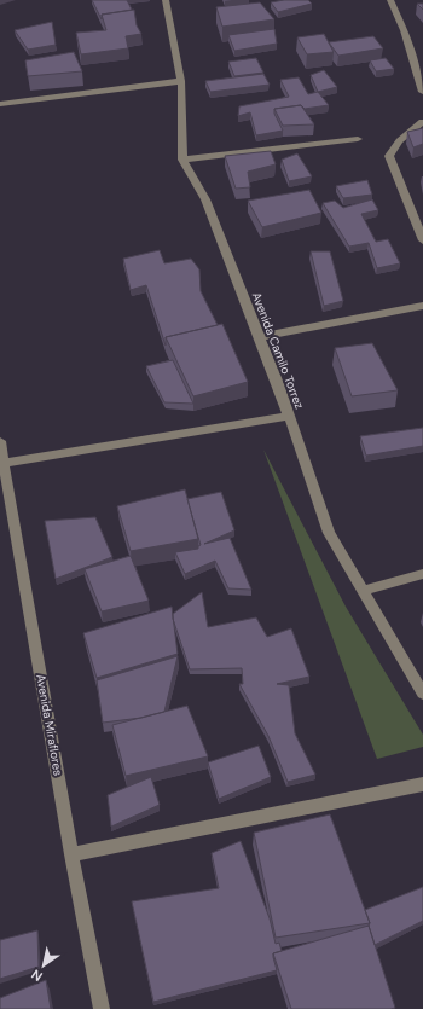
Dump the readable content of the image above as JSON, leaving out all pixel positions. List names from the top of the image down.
{
  "streets": {
    "street": ["Avenida Camilo Torrez", "Avenida Miraflores"]
  },
  "north": "bottom left"
}
